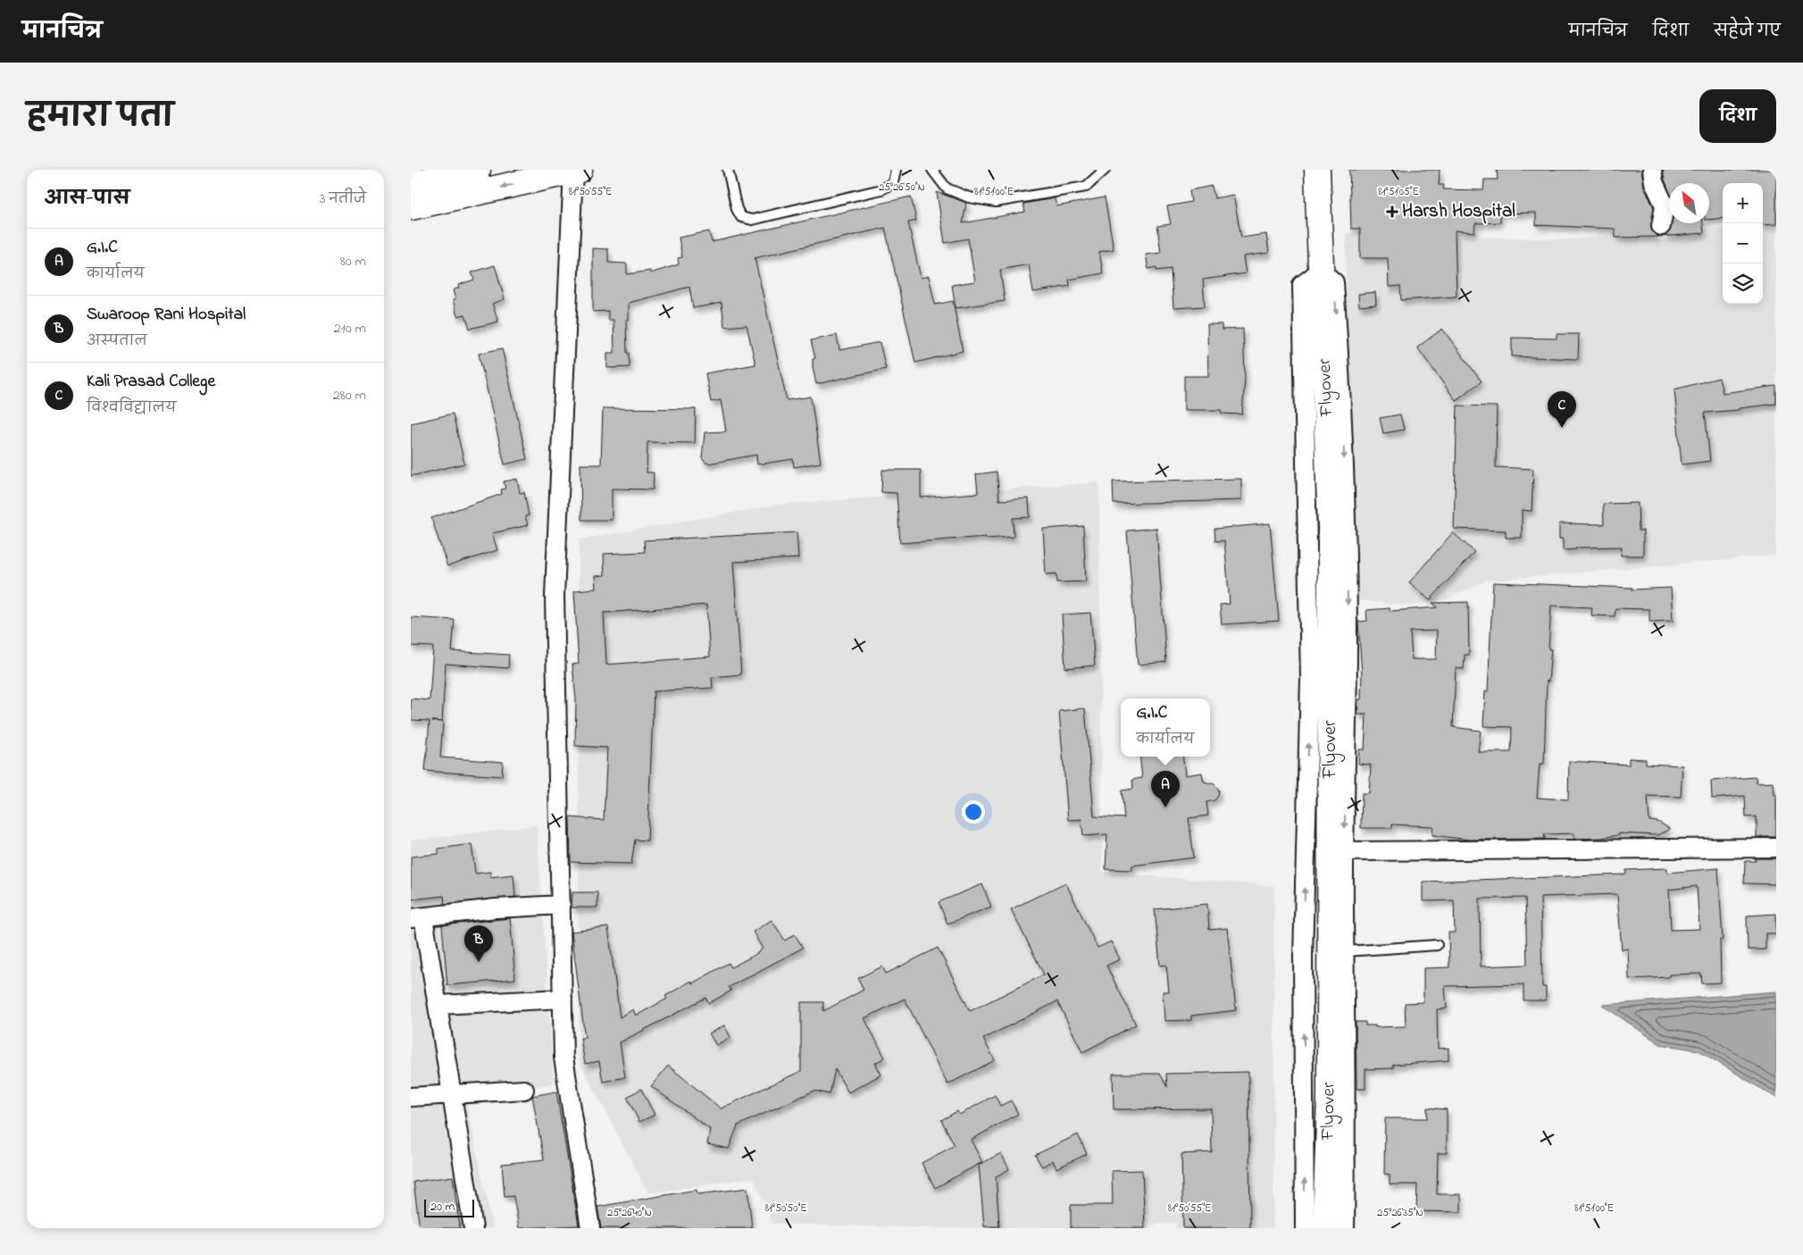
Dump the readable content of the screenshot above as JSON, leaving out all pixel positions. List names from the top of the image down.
{
  "streets": {
    "main road": ["Flyover"]
  },
  "places": {
    "health": ["Harsh Hospital"]
  },
  "scale_bar": "20 m",
  "north": "top left",
  "page": {
    "header": "मानचित्र",
    "nav": ["मानचित्र", "दिशा", "सहेजे गए"],
    "title": "हमारा पता",
    "buttons": "दिशा",
    "heading": ["आस-पास", "3 नतीजे"],
    "map_buttons": ["+", "−"],
    "list": [
      {
        "mark": "A",
        "name": "G.I.C",
        "note": "कार्यालय",
        "value": "80 m"
      },
      {
        "mark": "B",
        "name": "Swaroop Rani Hospital",
        "note": "अस्पताल",
        "value": "210 m"
      },
      {
        "mark": "C",
        "name": "Kali Prasad College",
        "note": "विश्वविद्यालय",
        "value": "280 m"
      }
    ],
    "pins": ["C", "A", "B"],
    "popup": ["G.I.C", "कार्यालय"],
    "scale": "20 m"
  },
  "coordinates": [
    "25°26'50\"N",
    "81°50'55\"E",
    "81°51'00\"E",
    "81°51'05\"E",
    "81°50'50\"E",
    "25°26'40\"N",
    "25°26'35\"N"
  ]
}
